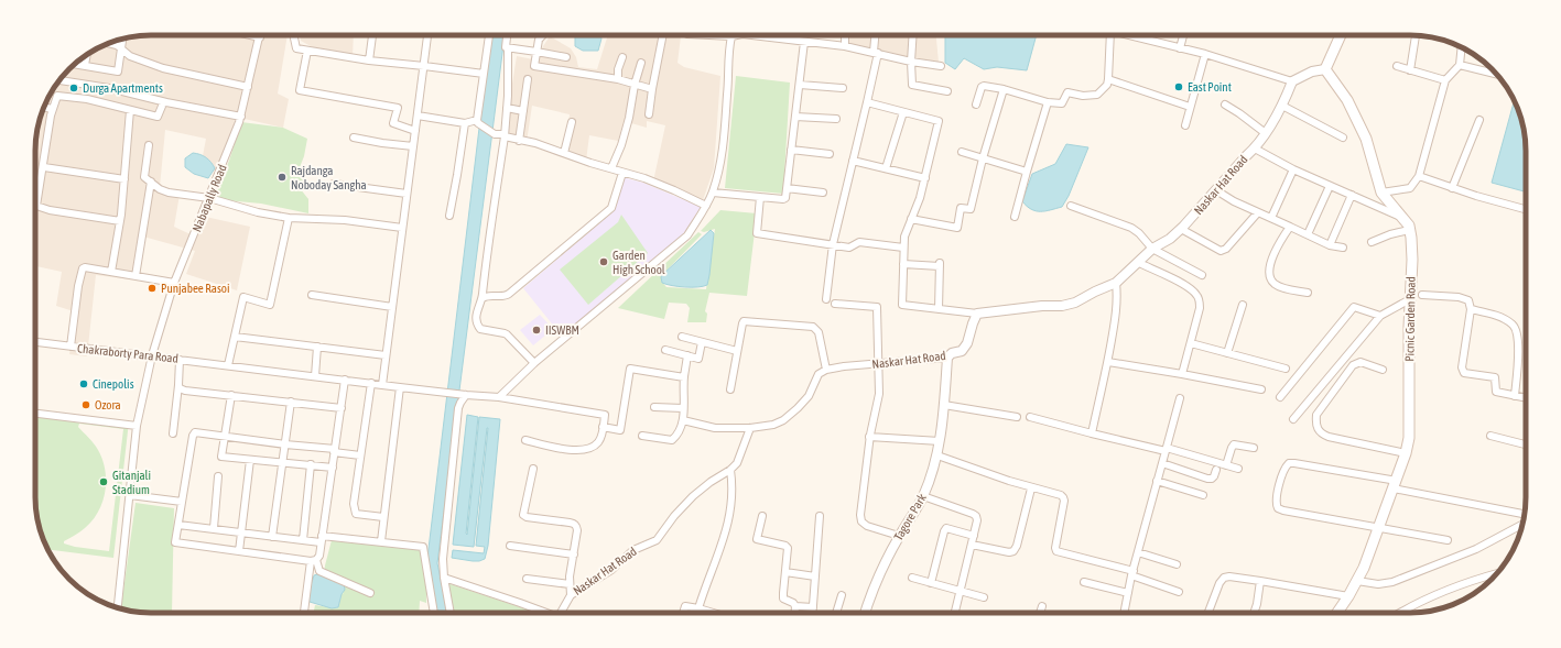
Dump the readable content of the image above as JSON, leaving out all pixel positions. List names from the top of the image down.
{
  "streets": {
    "main road": ["Picnic Garden Road"],
    "street": [
      "Naskar Hat Road",
      "Nabapally Road",
      "Chakraborty Para Road",
      "Tagore Park"
    ]
  },
  "crossings": [
    ["Naskar Hat Road", "Tagore Park"],
    ["Nabapally Road", "Chakraborty Para Road"]
  ],
  "places": [
    "East Point",
    "Durga Apartments",
    "Rajdanga Noboday Sangha",
    "Garden High School",
    "Punjabee Rasoi",
    "IISWBM",
    "Cinepolis",
    "Ozora",
    "Gitanjali Stadium"
  ]
}
